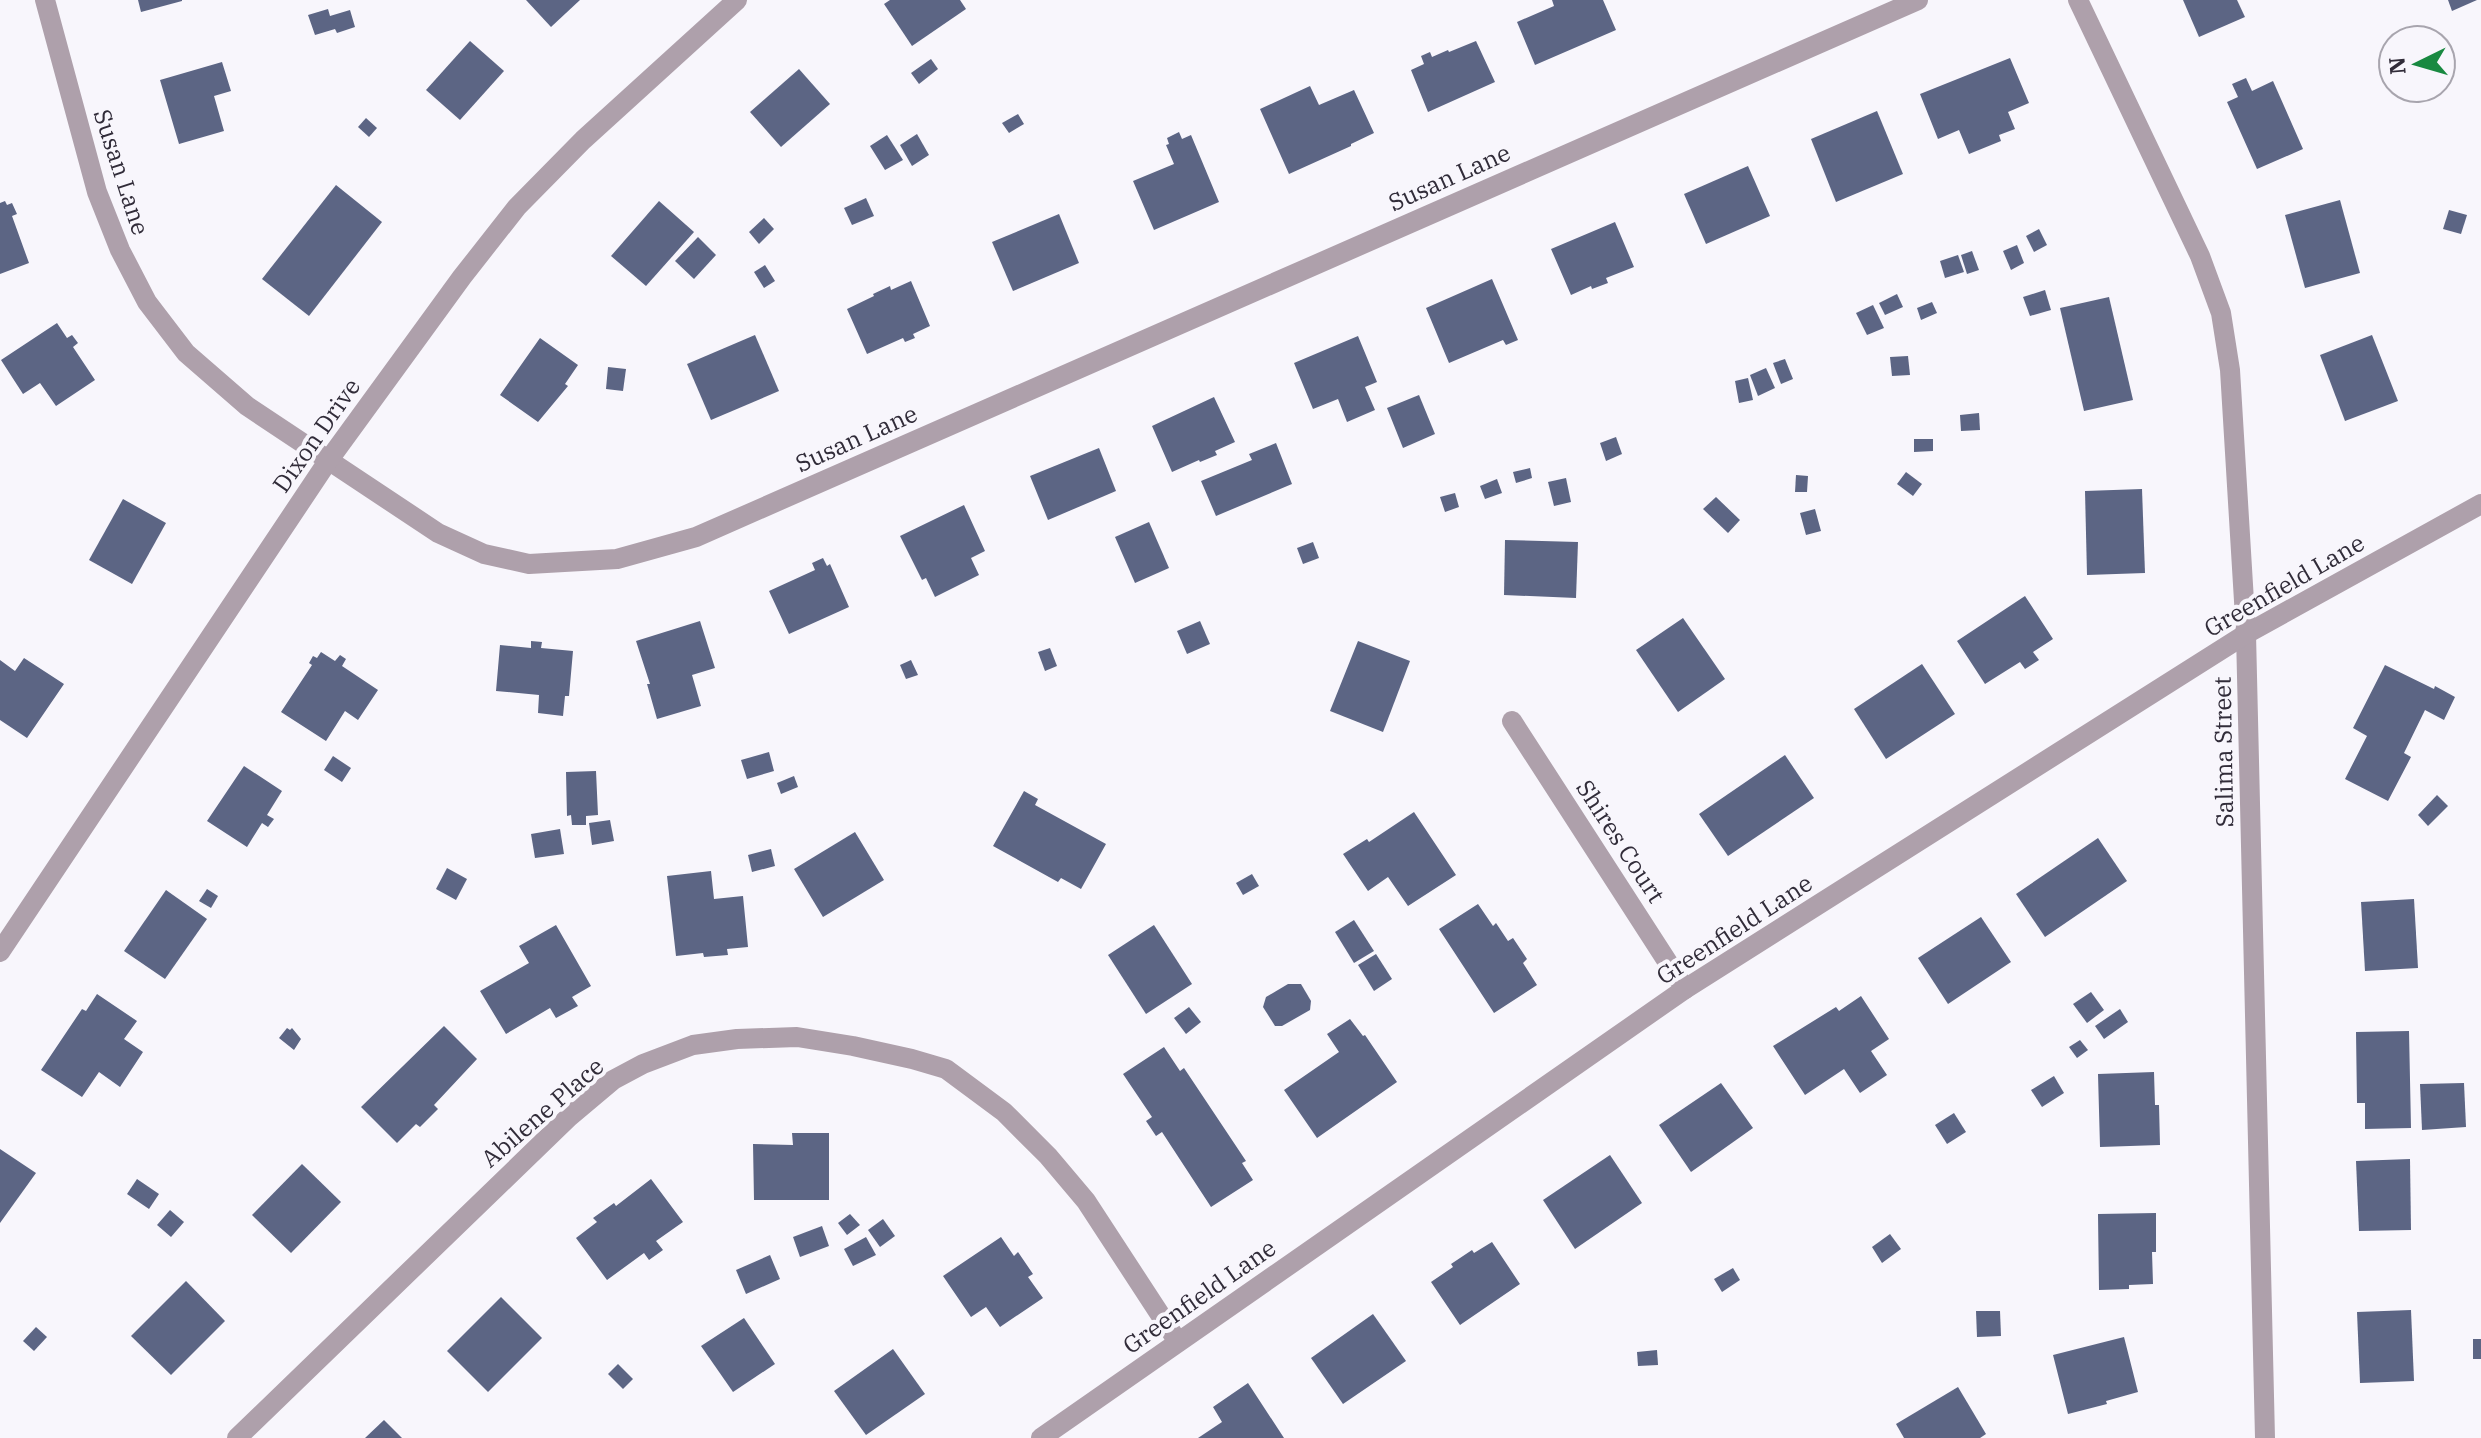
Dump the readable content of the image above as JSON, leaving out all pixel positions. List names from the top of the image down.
{
  "streets": {
    "street": [
      "Susan Lane",
      "Dixon Drive",
      "Greenfield Lane",
      "Salima Street",
      "Shires Court",
      "Abilene Place"
    ]
  },
  "crossings": [
    ["Susan Lane", "Dixon Drive"],
    ["Greenfield Lane", "Salima Street"],
    ["Greenfield Lane", "Shires Court"],
    ["Greenfield Lane", "Abilene Place"]
  ],
  "north": "left"
}
